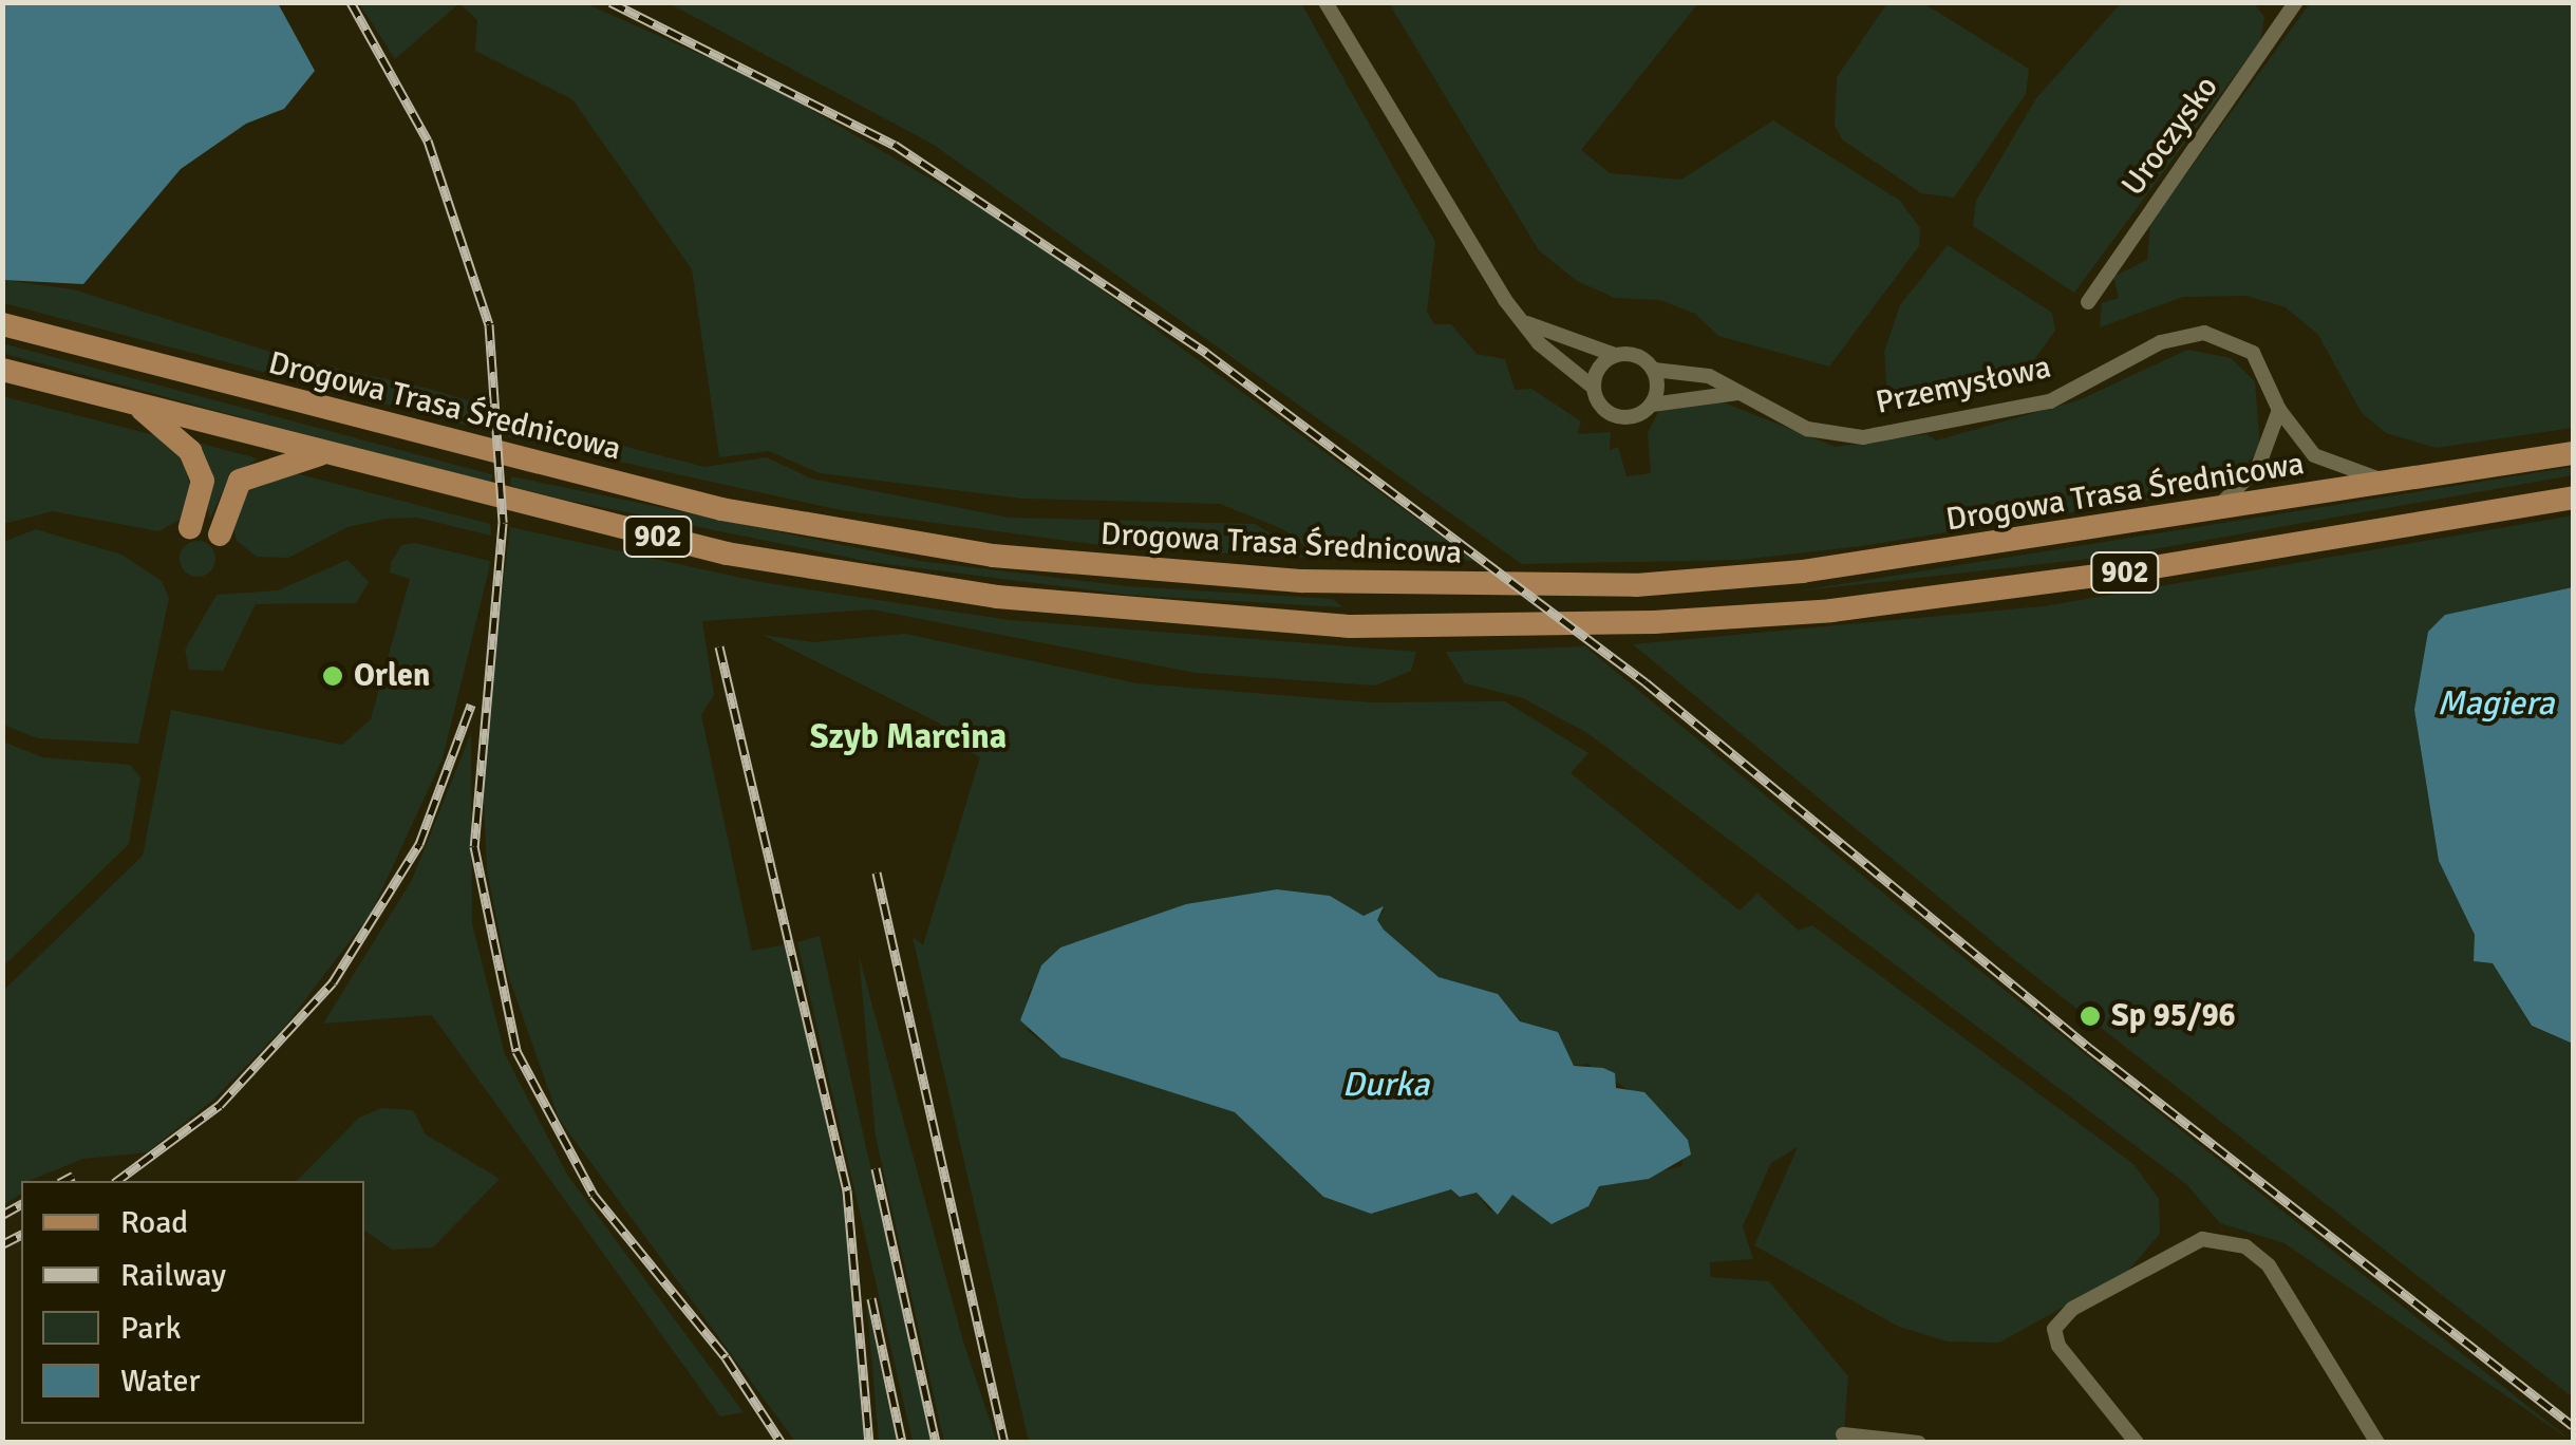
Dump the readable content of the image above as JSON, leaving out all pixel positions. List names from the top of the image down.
{
  "streets": {
    "main road": ["Drogowa Trasa Średnicowa", "902"],
    "street": ["Uroczysko", "Przemysłowa"]
  },
  "crossings": [
    ["Przemysłowa", "Drogowa Trasa Średnicowa"]
  ],
  "districts": ["Szyb Marcina"],
  "water": ["Magiera", "Durka"],
  "places": ["Orlen", "Sp 95/96"],
  "legend": [
    "Road",
    "Railway",
    "Park",
    "Water"
  ]
}
